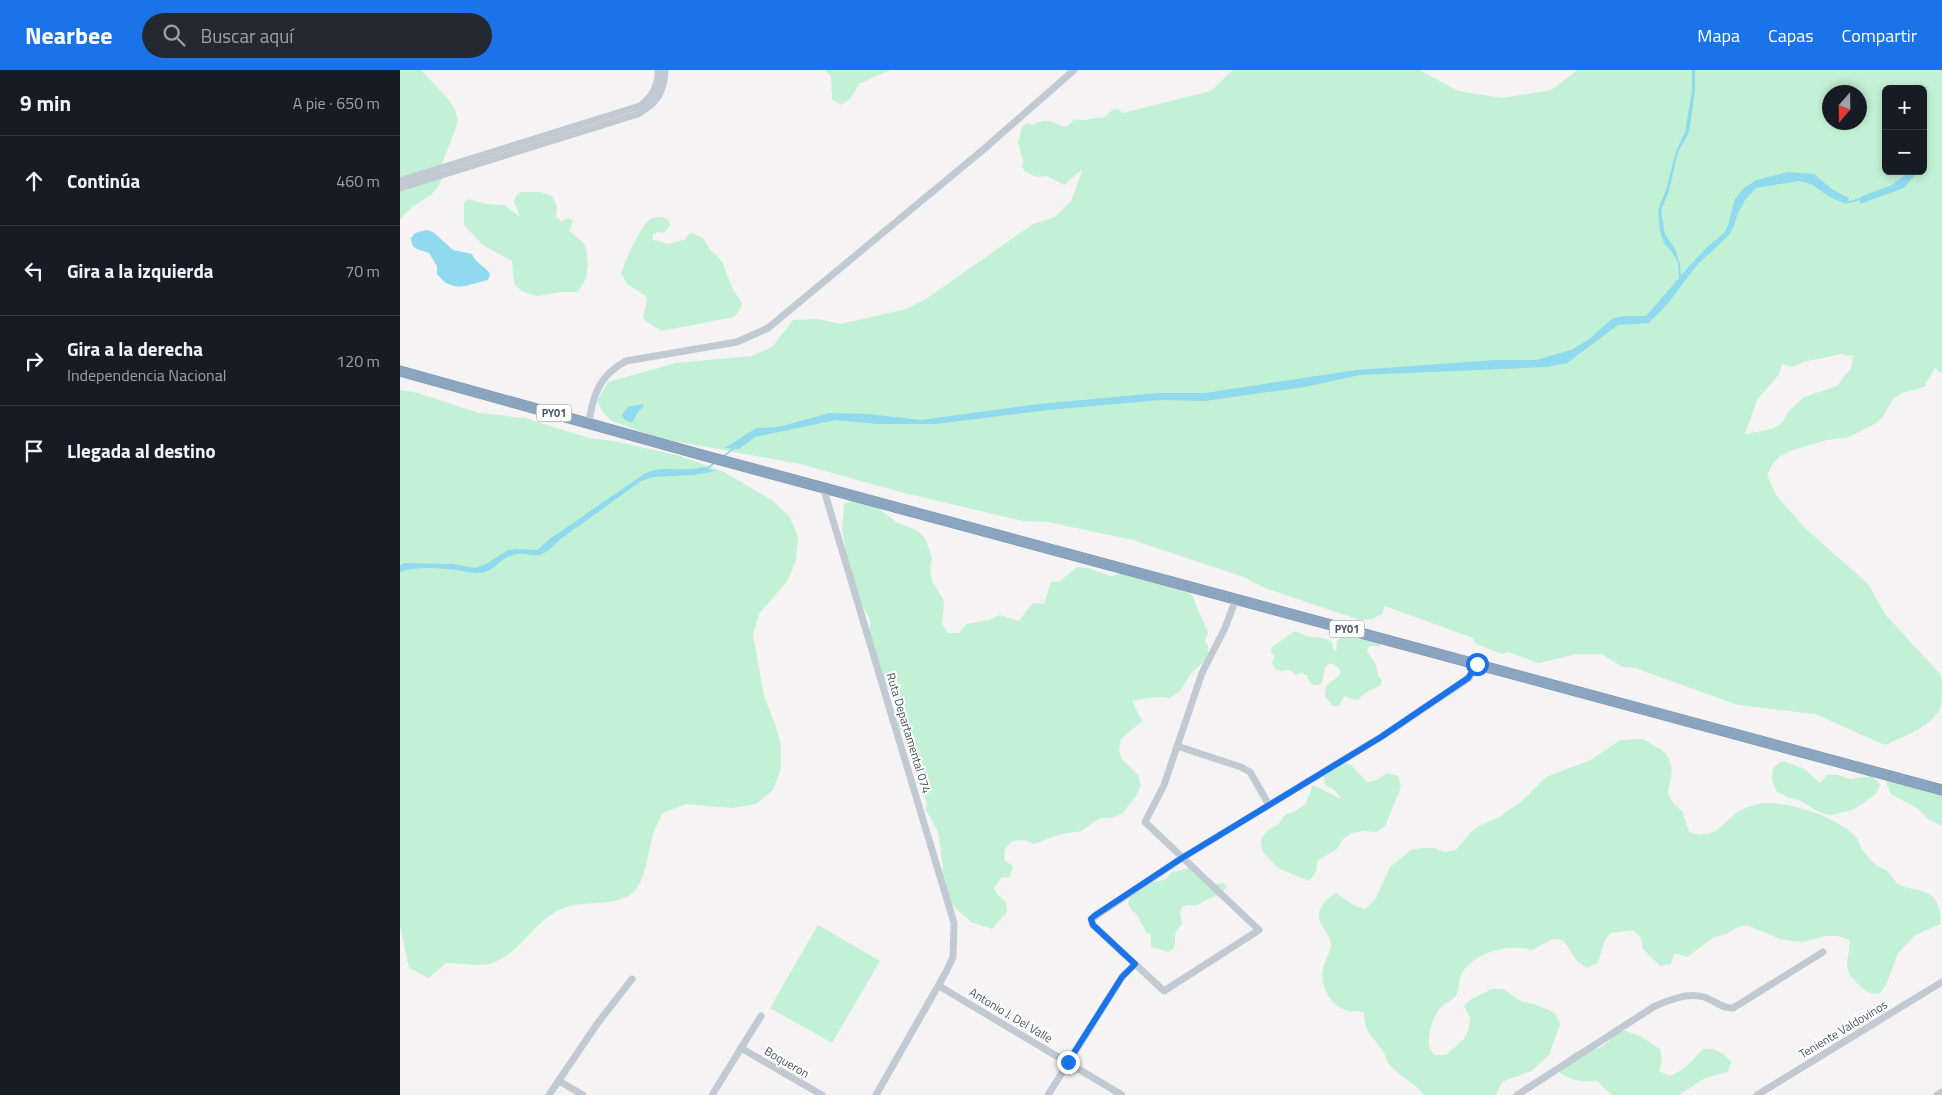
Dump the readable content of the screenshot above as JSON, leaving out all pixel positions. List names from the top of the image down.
{
  "streets": {
    "highway": ["PY01"],
    "street": [
      "Ruta Departamental 074",
      "Antonio J. Del Valle",
      "Teniente Valdovinos",
      "Boqueron"
    ]
  },
  "crossings": [
    ["PY01", "Ruta Departamental 074"],
    ["Ruta Departamental 074", "Antonio J. Del Valle"]
  ],
  "north": "bottom",
  "page": {
    "header": "Nearbee",
    "search": "Buscar aquí",
    "nav": ["Mapa", "Capas", "Compartir"],
    "heading": ["9 min", "A pie · 650 m"],
    "map_buttons": ["+", "−"],
    "list": [
      ["Continúa", "460 m"],
      ["Gira a la izquierda", "70 m"],
      ["Gira a la derecha", "Independencia Nacional", "120 m"],
      "Llegada al destino"
    ]
  }
}
